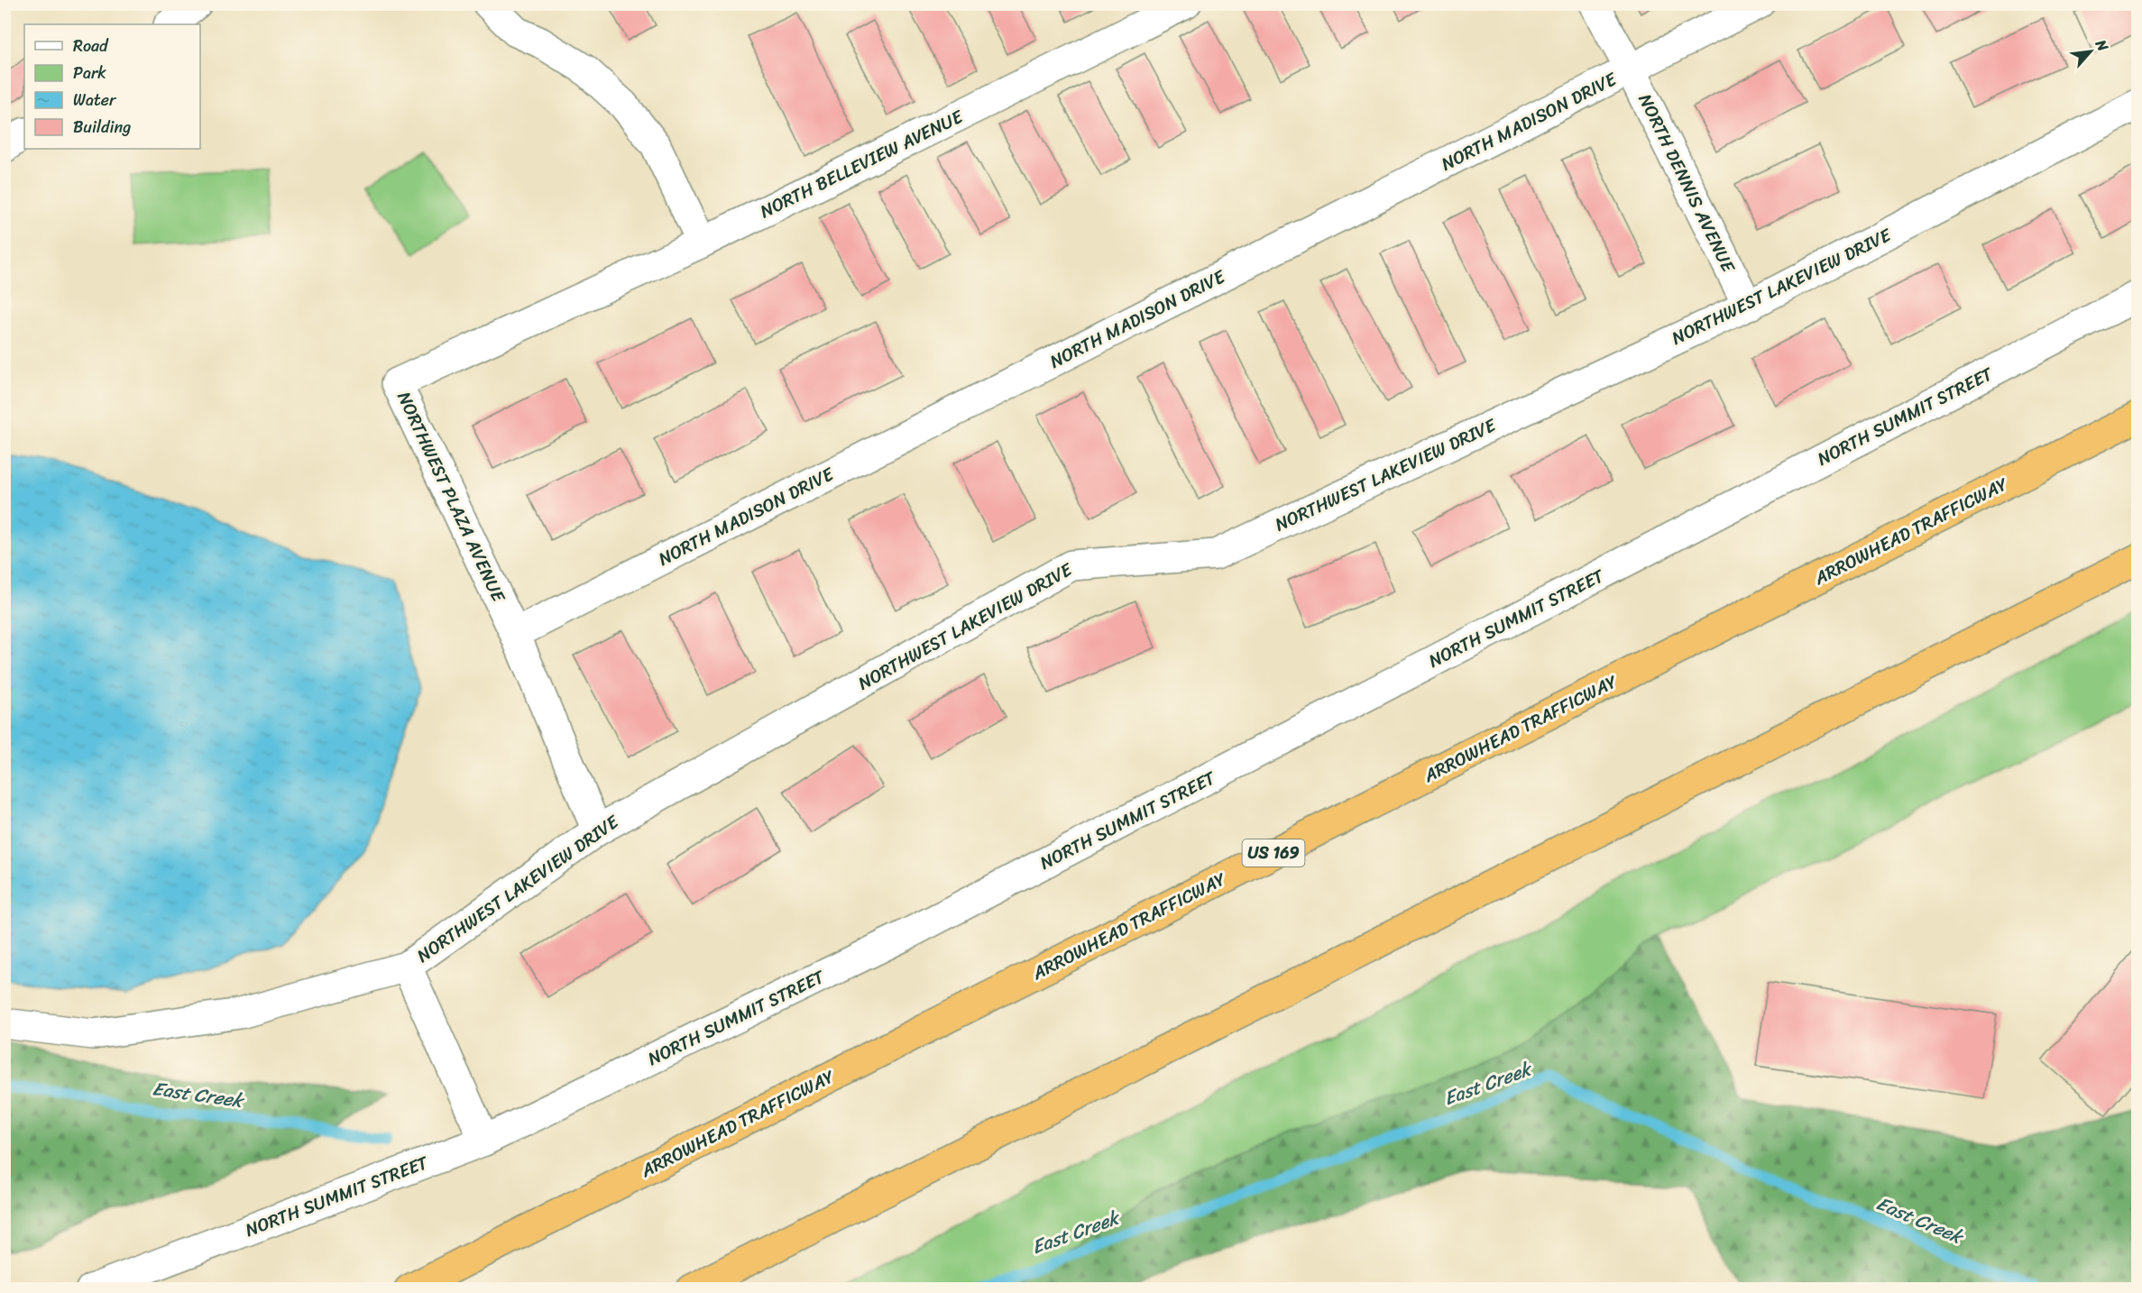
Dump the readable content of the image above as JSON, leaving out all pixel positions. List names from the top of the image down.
{
  "streets": {
    "highway": ["ARROWHEAD TRAFFICWAY", "US 169"],
    "street": [
      "NORTH MADISON DRIVE",
      "NORTH BELLEVIEW AVENUE",
      "NORTH DENNIS AVENUE",
      "NORTHWEST LAKEVIEW DRIVE",
      "NORTH SUMMIT STREET",
      "NORTHWEST PLAZA AVENUE"
    ]
  },
  "crossings": [
    ["NORTH MADISON DRIVE", "NORTH DENNIS AVENUE"],
    ["NORTH MADISON DRIVE", "NORTHWEST PLAZA AVENUE"],
    ["NORTH BELLEVIEW AVENUE", "NORTHWEST PLAZA AVENUE"],
    ["NORTH DENNIS AVENUE", "NORTHWEST LAKEVIEW DRIVE"],
    ["NORTHWEST LAKEVIEW DRIVE", "NORTHWEST PLAZA AVENUE"]
  ],
  "water": ["East Creek"],
  "legend": [
    "Road",
    "Park",
    "Water",
    "Building"
  ],
  "north": "top right"
}
